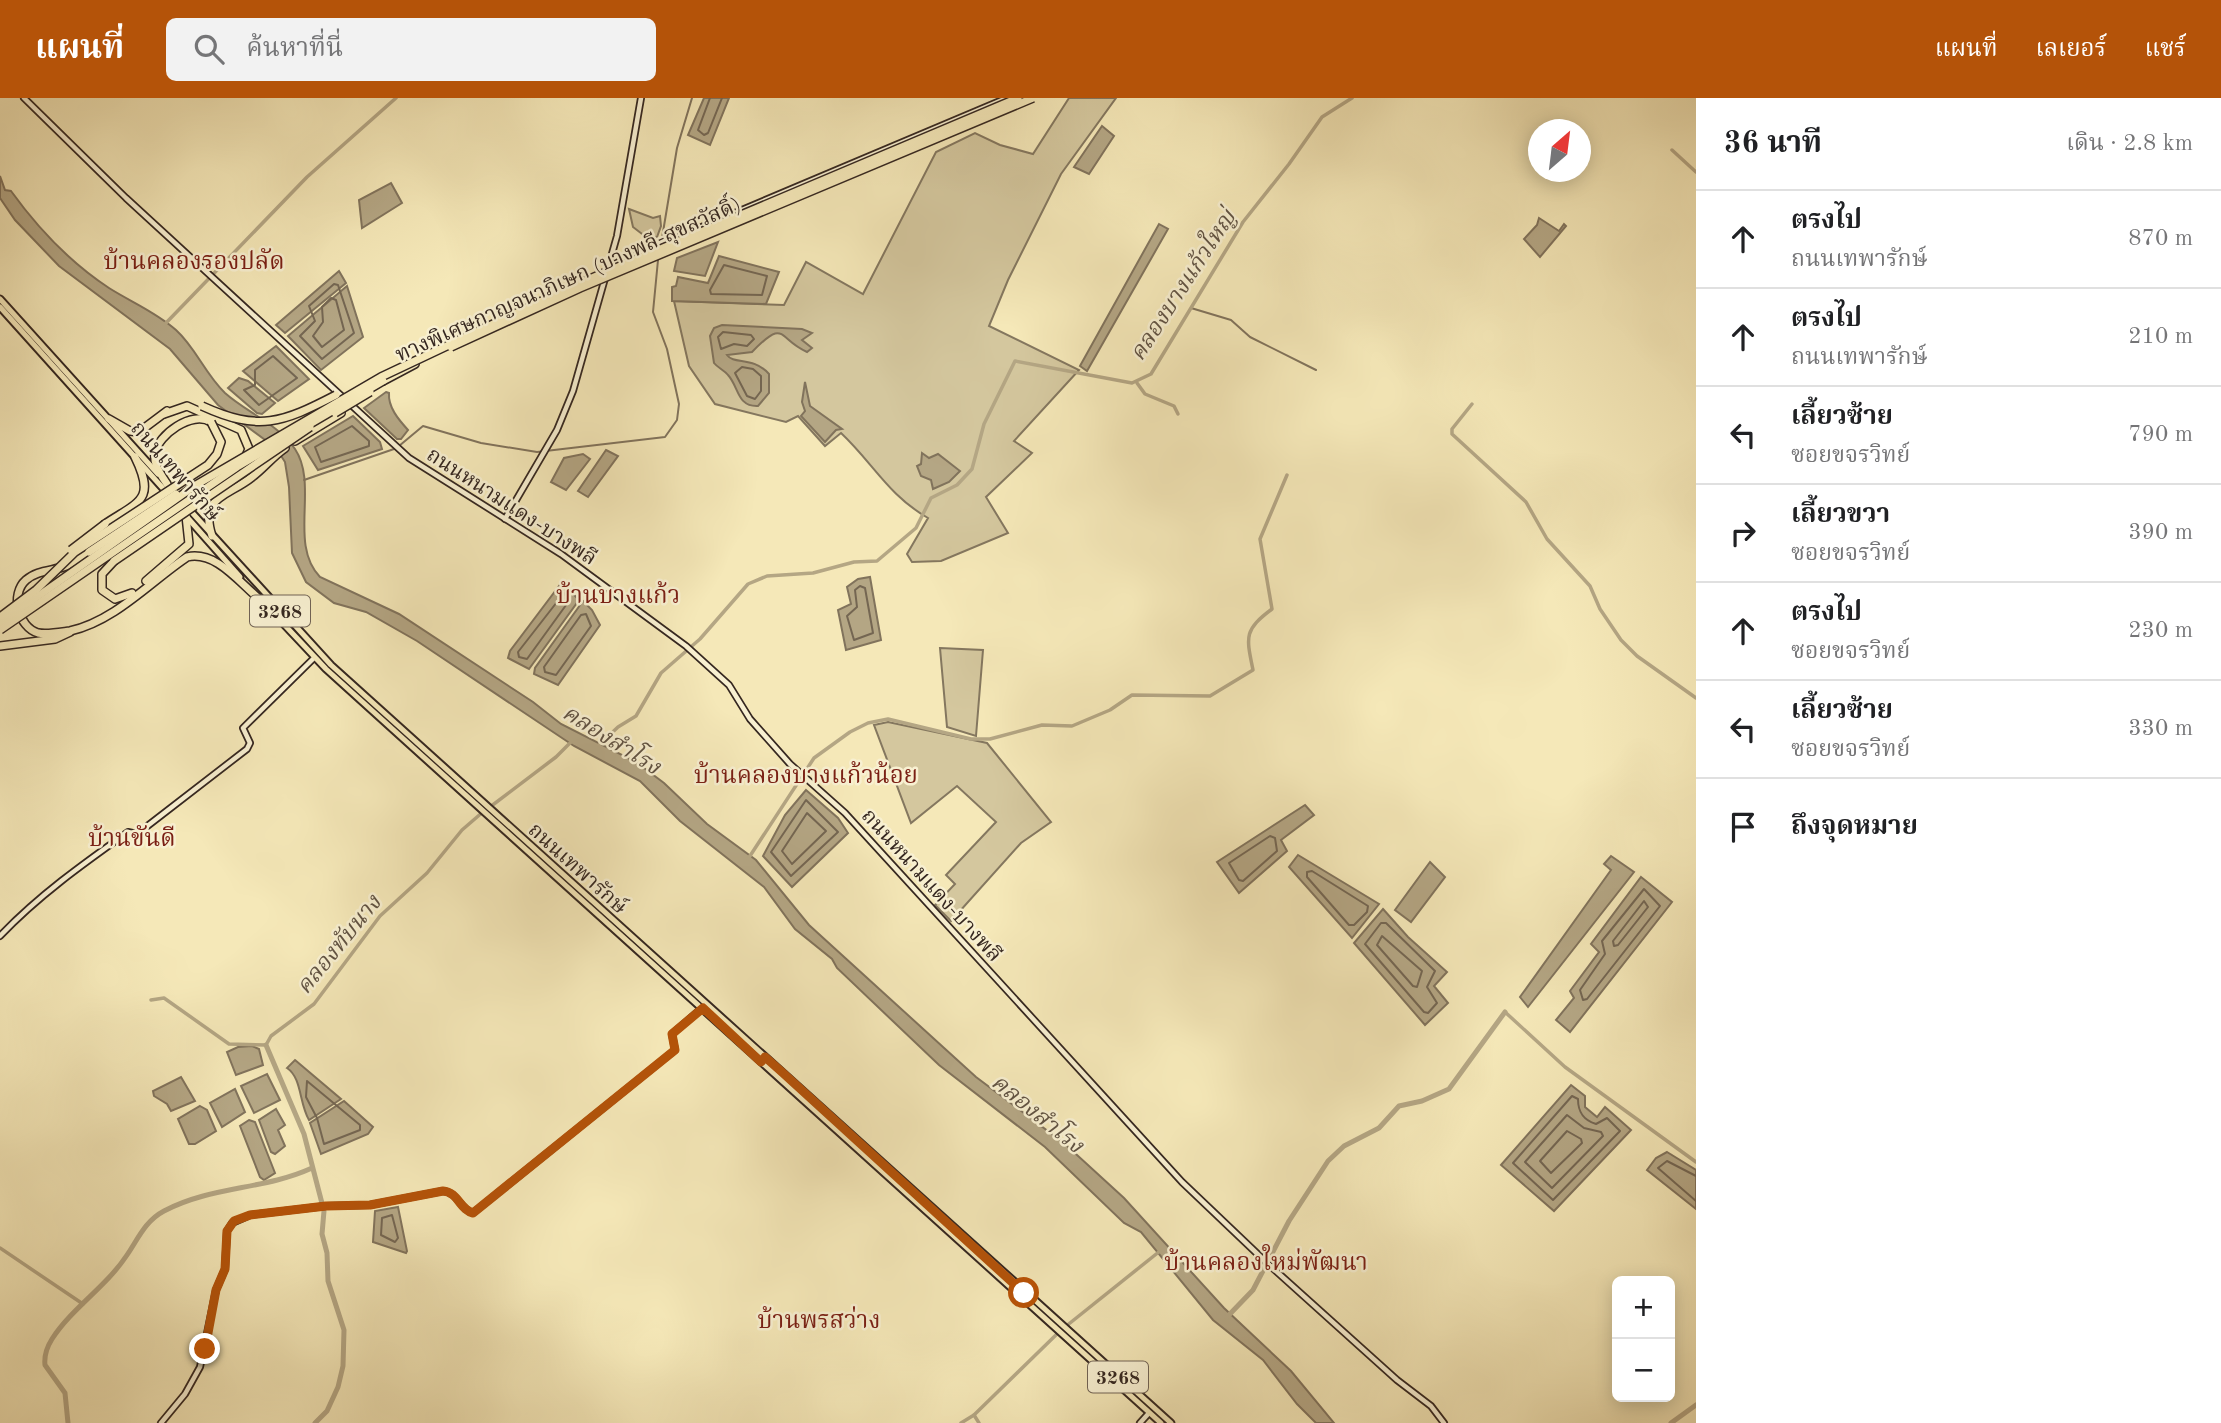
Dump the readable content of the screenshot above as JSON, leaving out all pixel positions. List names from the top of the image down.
{
  "streets": {
    "highway": ["ทางพิเศษกาญจนาภิเษก (บางพลี-สุขสวัสดิ์)"],
    "main road": ["ถนนเทพารักษ์", "ถนนหนามแดง-บางพลี", "3268"]
  },
  "districts": [
    "บ้านคลองรองปลัด",
    "บ้านบางแก้ว",
    "บ้านคลองบางแก้วน้อย",
    "บ้านขันดี",
    "บ้านคลองใหม่พัฒนา",
    "บ้านพรสว่าง"
  ],
  "water": ["คลองบางแก้วใหญ่", "คลองสำโรง", "คลองทับนาง"],
  "north": "top right",
  "page": {
    "header": "แผนที่",
    "search": "ค้นหาที่นี่",
    "nav": ["แผนที่", "เลเยอร์", "แชร์"],
    "heading": ["36 นาที", "เดิน · 2.8 km"],
    "list": [
      ["ตรงไป", "ถนนเทพารักษ์", "870 m"],
      ["ตรงไป", "ถนนเทพารักษ์", "210 m"],
      ["เลี้ยวซ้าย", "ซอยขจรวิทย์", "790 m"],
      ["เลี้ยวขวา", "ซอยขจรวิทย์", "390 m"],
      ["ตรงไป", "ซอยขจรวิทย์", "230 m"],
      ["เลี้ยวซ้าย", "ซอยขจรวิทย์", "330 m"],
      "ถึงจุดหมาย"
    ],
    "map_buttons": ["+", "−"]
  }
}
